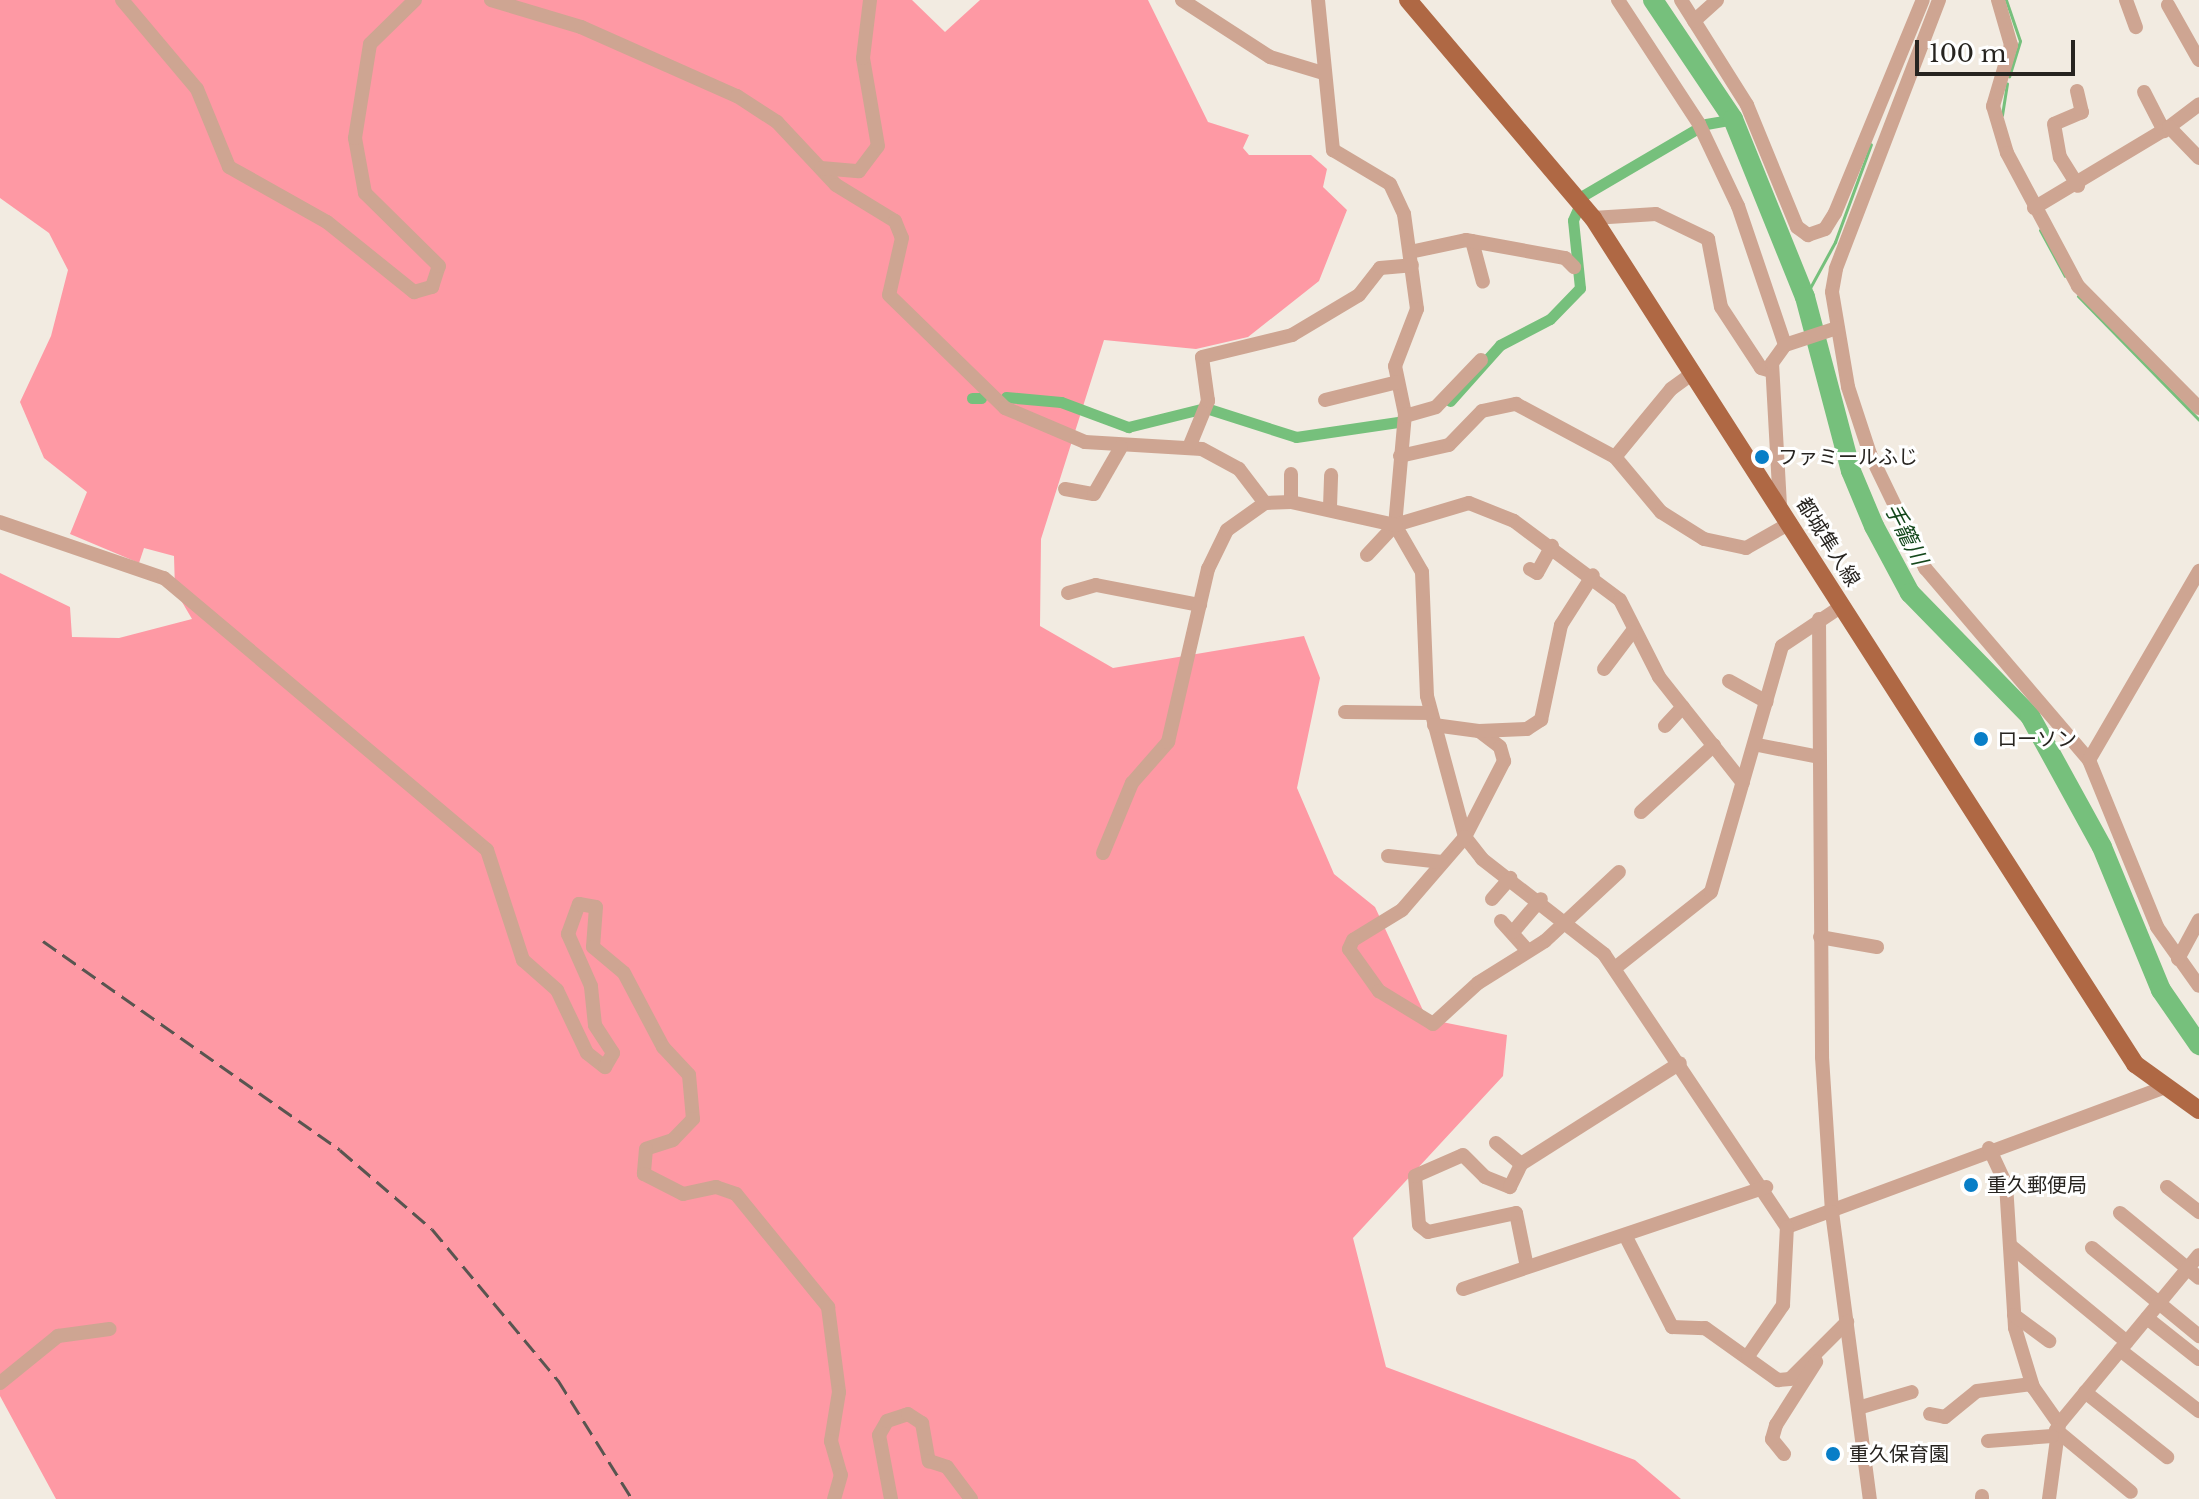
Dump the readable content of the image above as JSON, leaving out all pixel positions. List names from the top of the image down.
{
  "streets": {
    "main road": ["都城隼人線"]
  },
  "water": ["手籠川"],
  "places": [
    "ファミールふじ",
    "ローソン",
    "重久郵便局",
    "重久保育園"
  ],
  "scale_bar": "100 m"
}
